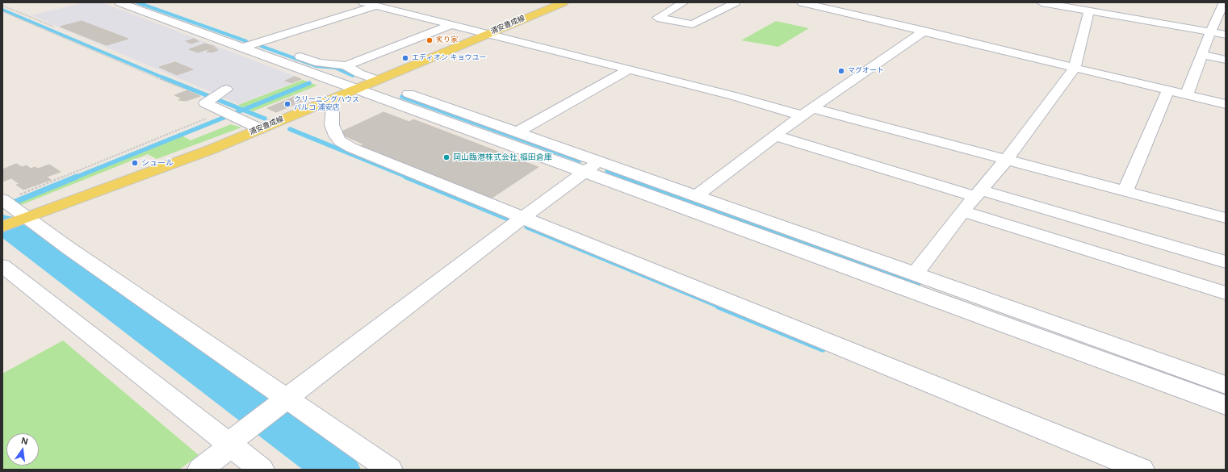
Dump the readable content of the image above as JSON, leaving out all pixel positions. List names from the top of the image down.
{
  "streets": {
    "main road": ["浦安豊成線"]
  },
  "places": [
    "炙り家",
    "エディオン キョウユー",
    "マグオート",
    "クリーニングハウス パルコ 浦安店",
    "岡山臨港株式会社 福田倉庫",
    "シュール"
  ],
  "north": "top"
}
